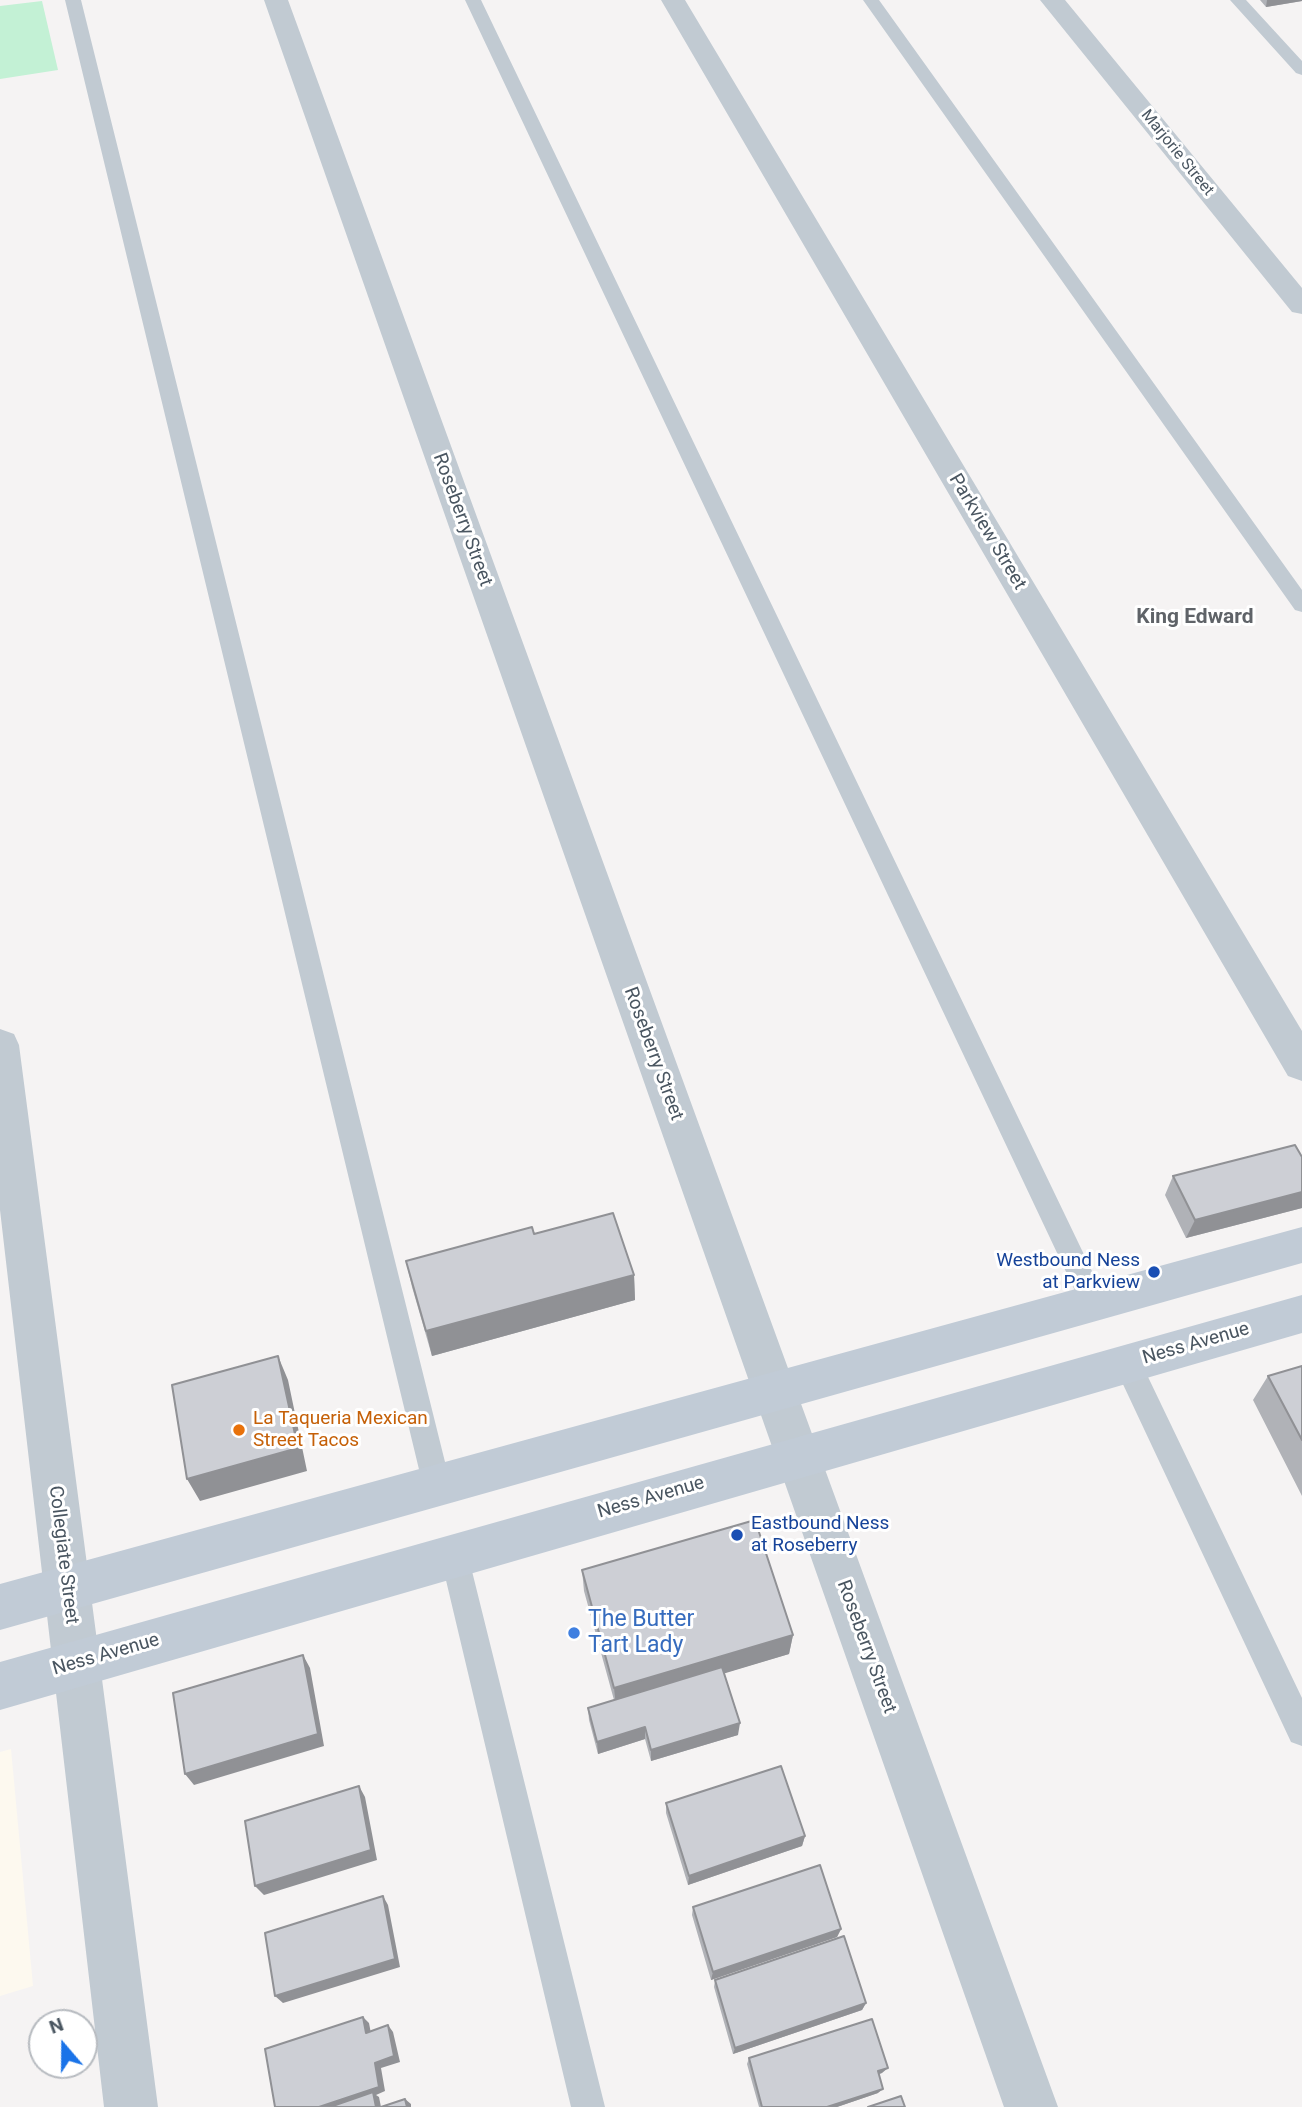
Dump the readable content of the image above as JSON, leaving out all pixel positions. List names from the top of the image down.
{
  "streets": {
    "main road": ["Ness Avenue"],
    "street": [
      "Marjorie Street",
      "Roseberry Street",
      "Parkview Street",
      "Collegiate Street"
    ]
  },
  "crossings": [
    ["Roseberry Street", "Ness Avenue"],
    ["Ness Avenue", "Collegiate Street"]
  ],
  "districts": ["King Edward"],
  "places": [
    "Westbound Ness at Parkview",
    "La Taqueria Mexican Street Tacos",
    "Eastbound Ness at Roseberry",
    "The Butter Tart Lady"
  ],
  "north": "top"
}
